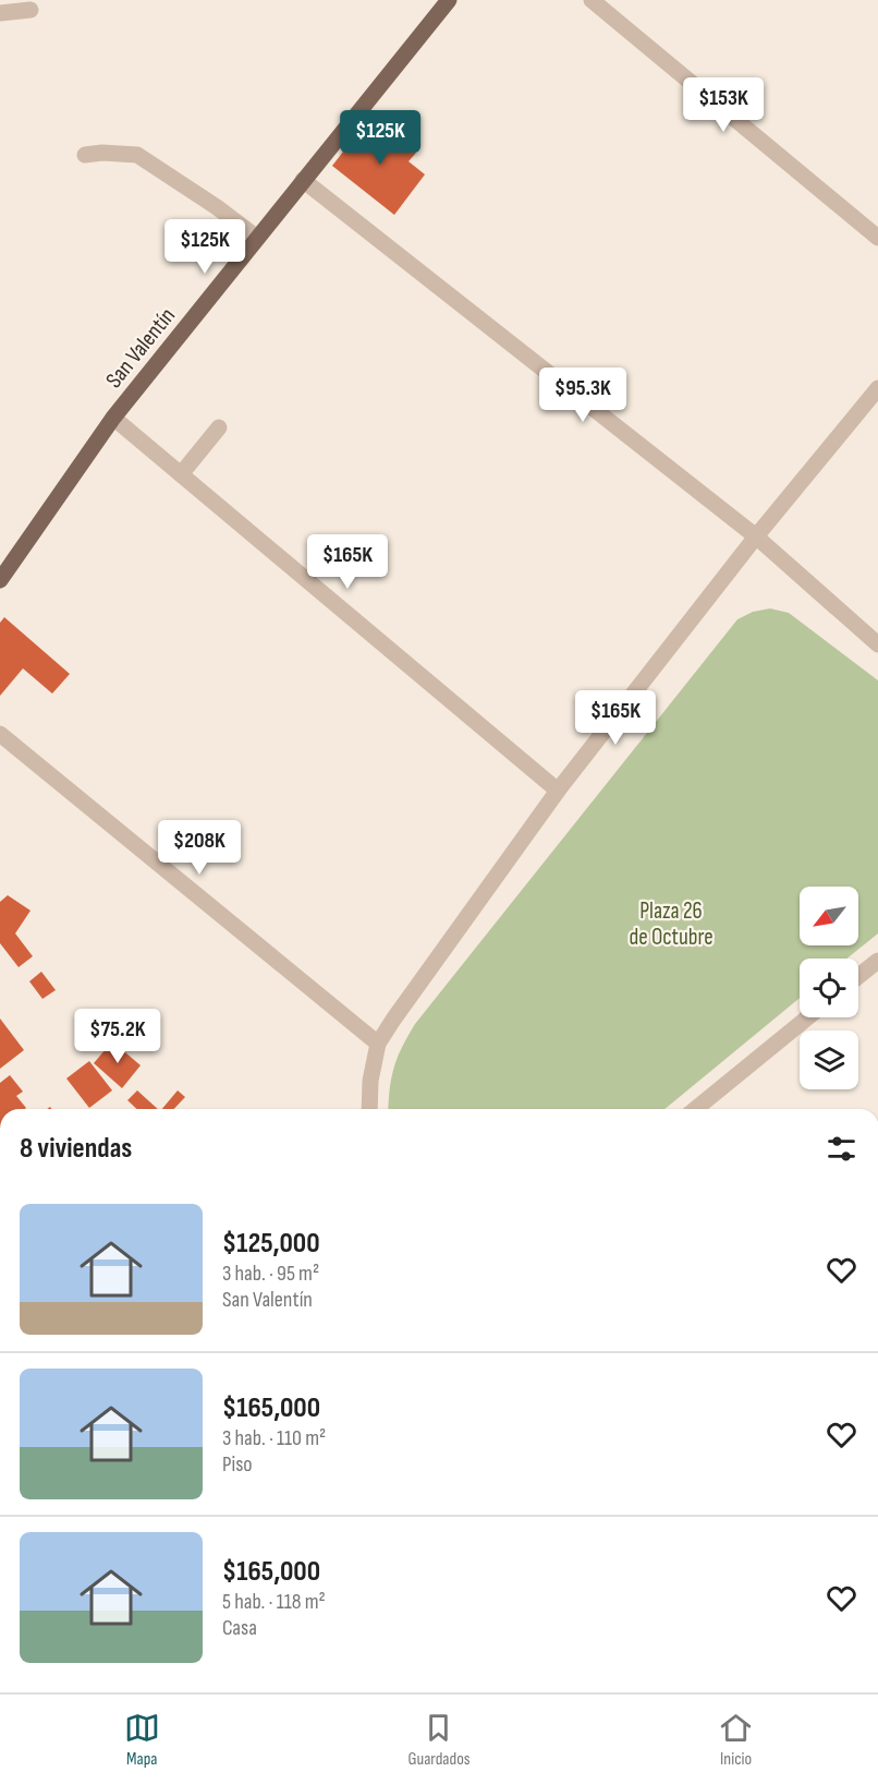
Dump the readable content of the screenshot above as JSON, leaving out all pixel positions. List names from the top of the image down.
{
  "streets": {
    "main road": ["San Valentín"]
  },
  "parks": ["Plaza 26 de Octubre"],
  "north": "bottom left",
  "page": {
    "price": [
      "$153K",
      "$125K",
      "$125K",
      "$95.3K",
      "$165K",
      "$165K",
      "$208K",
      "$75.2K"
    ],
    "heading": "8 viviendas",
    "list": [
      {
        "name": "$125,000",
        "note": "3 hab. · 95 m² · San Valentín"
      },
      {
        "name": "$165,000",
        "note": "3 hab. · 110 m² · Piso"
      },
      {
        "name": "$165,000",
        "note": "5 hab. · 118 m² · Casa"
      }
    ],
    "tabs": ["Mapa", "Guardados", "Inicio"]
  }
}
